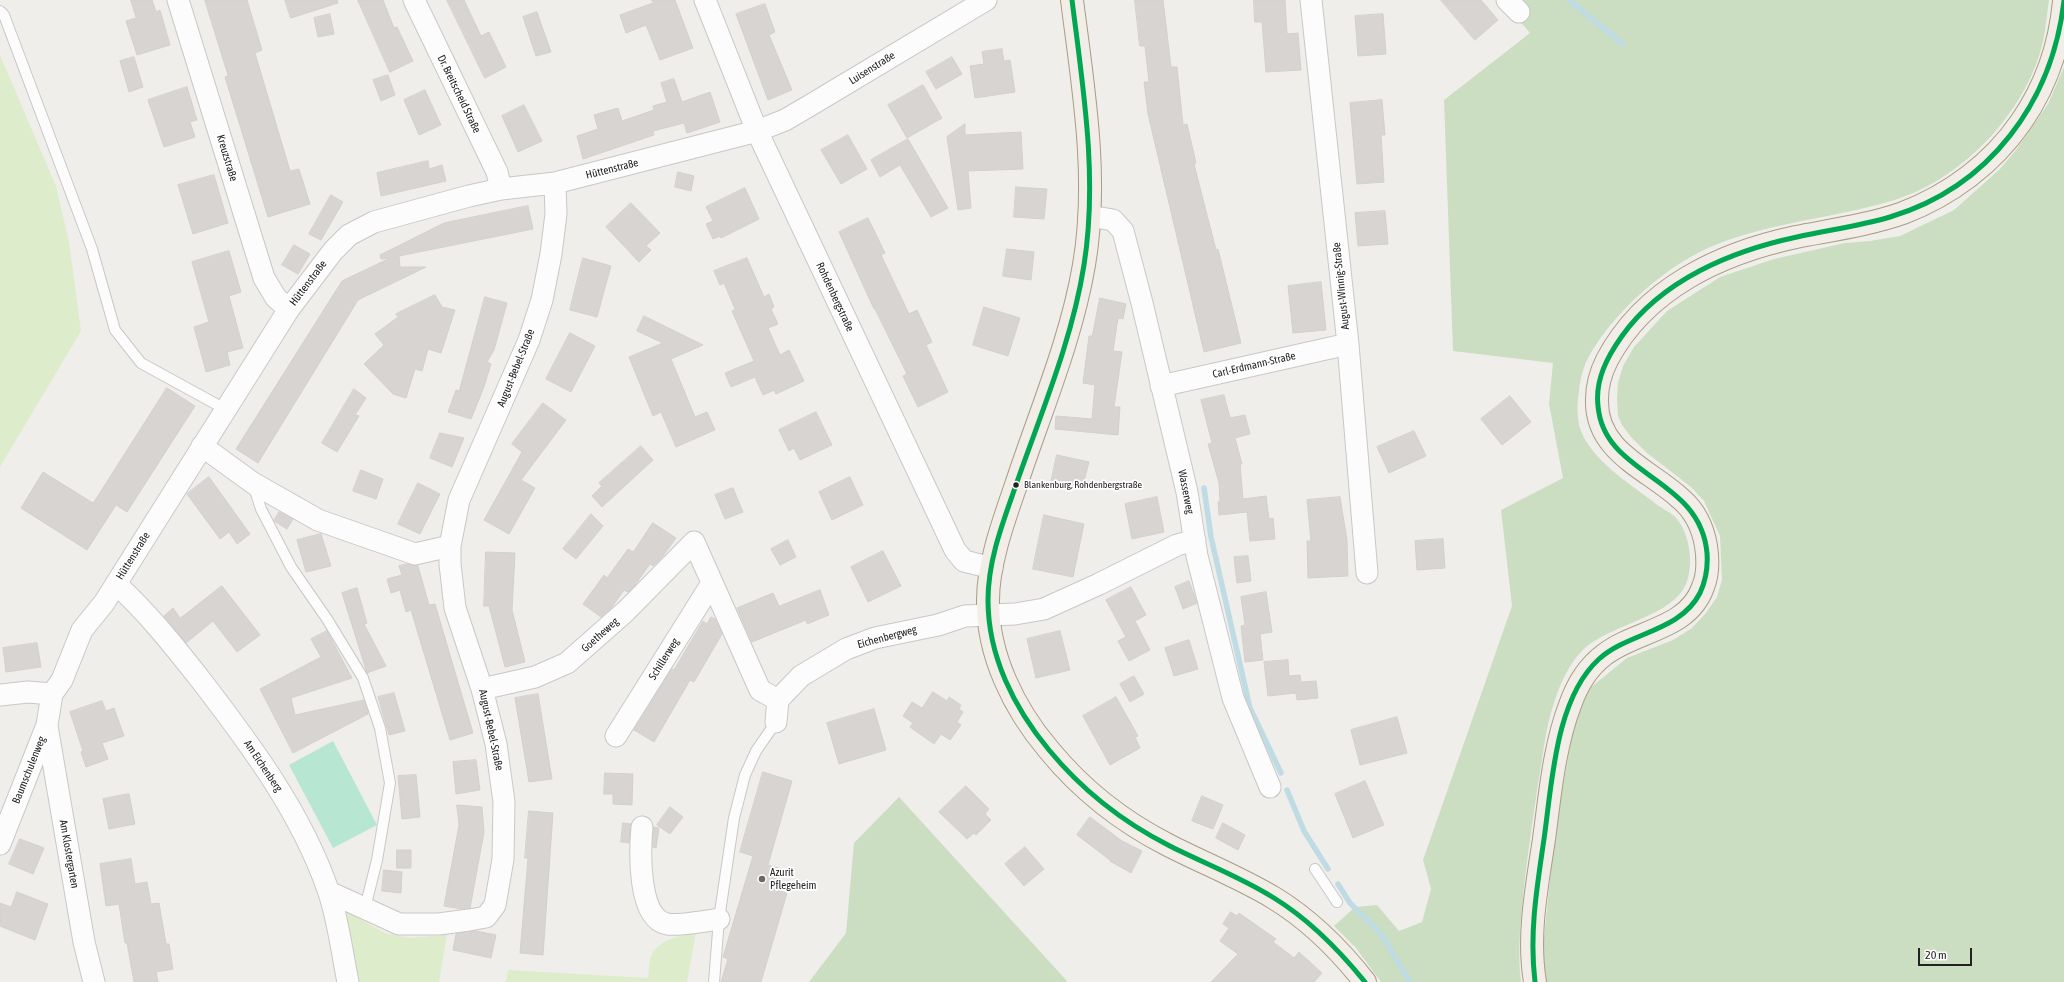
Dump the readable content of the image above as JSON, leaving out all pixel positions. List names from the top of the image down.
{
  "streets": {
    "street": [
      "Luisenstraße",
      "Dr. Breitscheid Straße",
      "Kreuzstraße",
      "Hüttenstraße",
      "August-Winnig-Straße",
      "Rohdenbergstraße",
      "Carl-Erdmann-Straße",
      "August-Bebel-Straße",
      "Wasserweg",
      "Goetheweg",
      "Eichenbergweg",
      "Schillerweg",
      "Am Eichenberg",
      "Baumschulenweg",
      "Am Klostergarten"
    ]
  },
  "crossings": [
    ["Luisenstraße", "Hüttenstraße"],
    ["Luisenstraße", "Rohdenbergstraße"],
    ["Dr. Breitscheid Straße", "Hüttenstraße"],
    ["Kreuzstraße", "Hüttenstraße"],
    ["Hüttenstraße", "Rohdenbergstraße"],
    ["Hüttenstraße", "August-Bebel-Straße"],
    ["Hüttenstraße", "Am Eichenberg"],
    ["Hüttenstraße", "Baumschulenweg"],
    ["August-Winnig-Straße", "Carl-Erdmann-Straße"],
    ["Carl-Erdmann-Straße", "Wasserweg"],
    ["August-Bebel-Straße", "Goetheweg"],
    ["August-Bebel-Straße", "Am Eichenberg"],
    ["Wasserweg", "Eichenbergweg"],
    ["Goetheweg", "Schillerweg"],
    ["Baumschulenweg", "Am Klostergarten"]
  ],
  "places": ["Blankenburg, Rohdenbergstraße", "Azurit Pflegeheim"],
  "scale_bar": "20 m"
}
